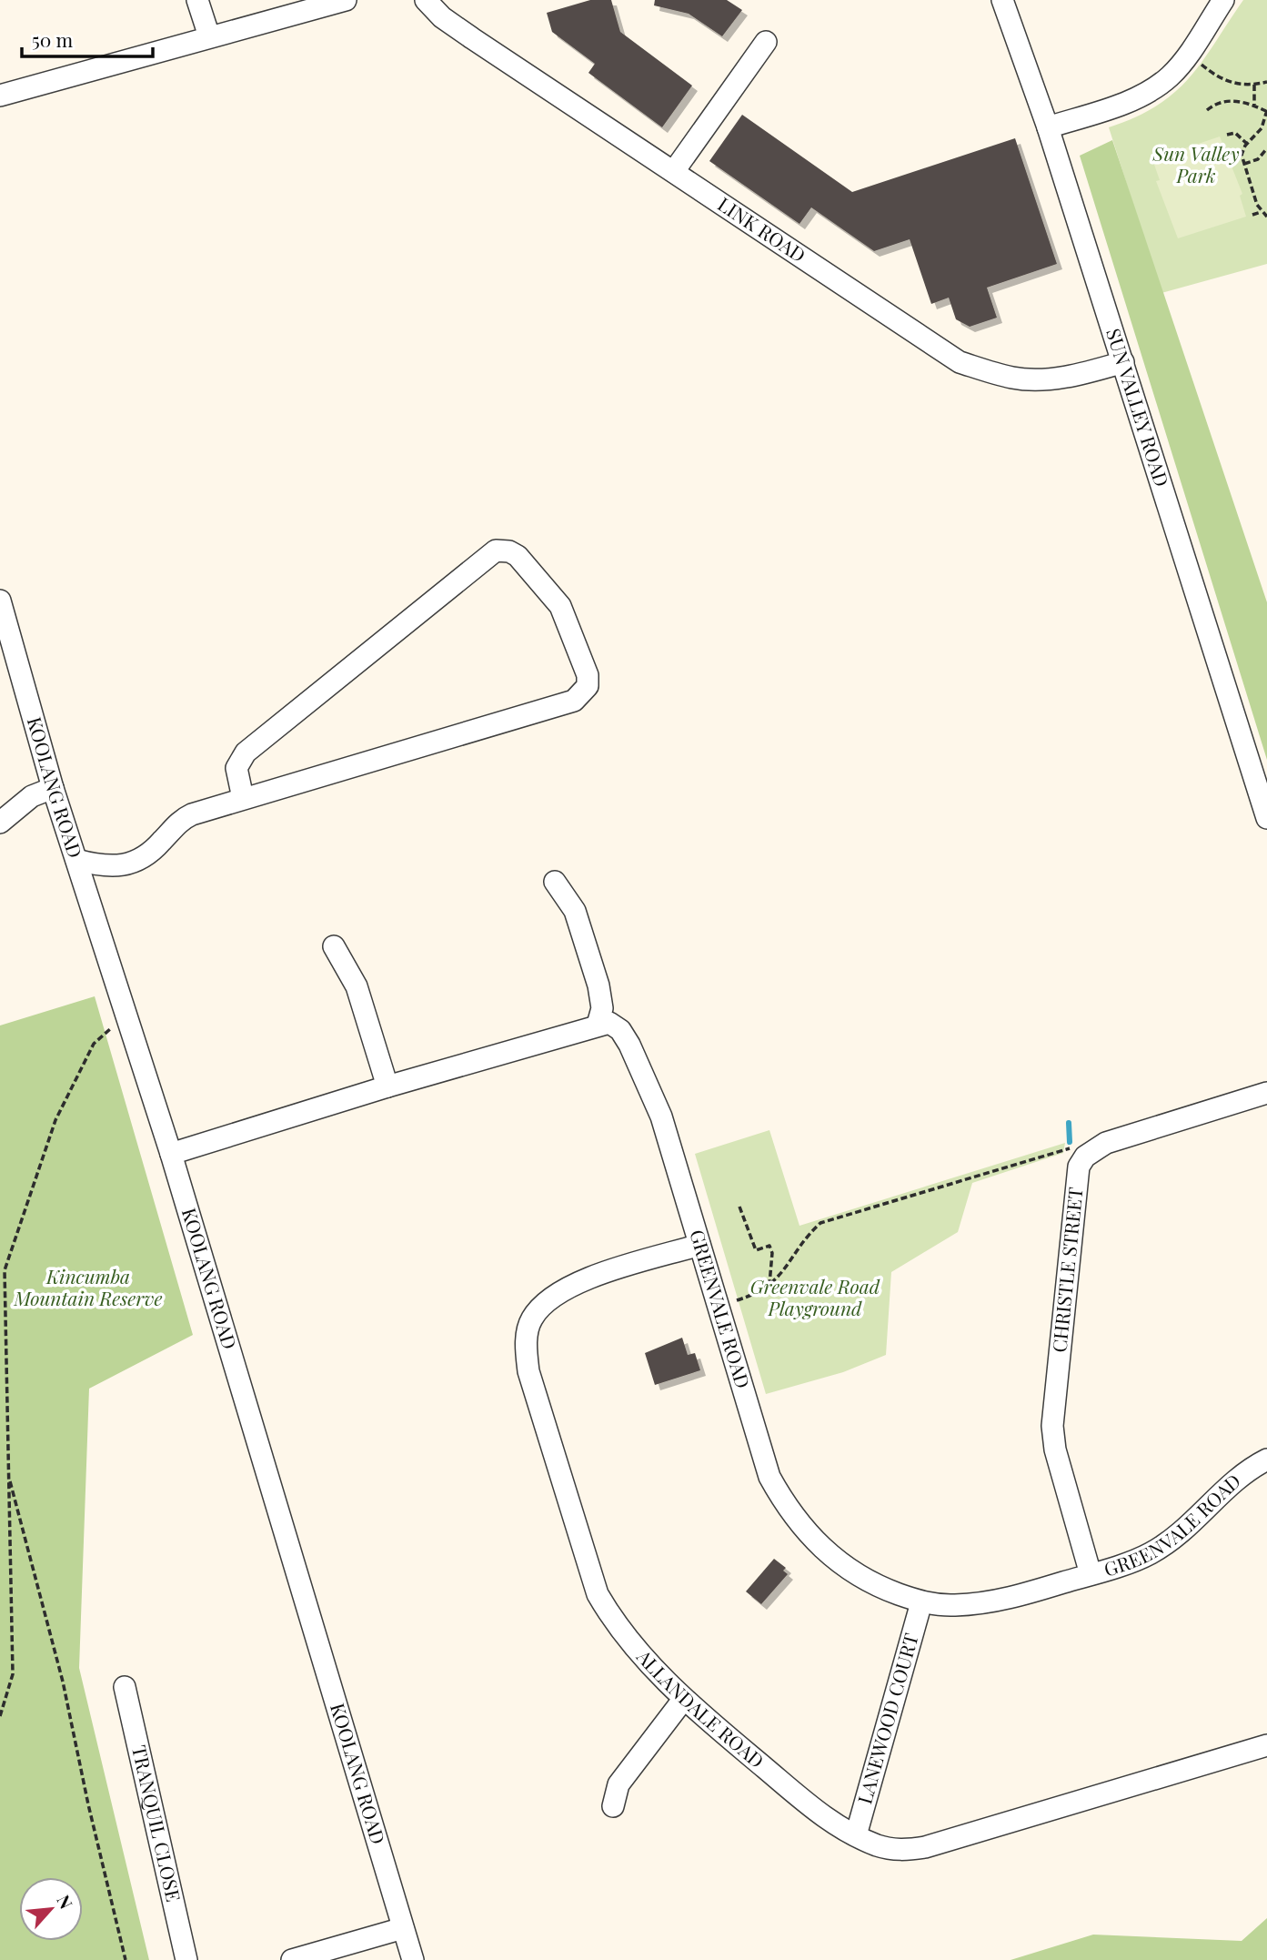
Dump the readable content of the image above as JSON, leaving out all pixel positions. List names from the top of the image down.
{
  "streets": {
    "street": [
      "LINK ROAD",
      "SUN VALLEY ROAD",
      "KOOLANG ROAD",
      "CHRISTLE STREET",
      "GREENVALE ROAD",
      "ALLANDALE ROAD",
      "LANEWOOD COURT",
      "TRANQUIL CLOSE"
    ]
  },
  "crossings": [
    ["LINK ROAD", "SUN VALLEY ROAD"],
    ["CHRISTLE STREET", "GREENVALE ROAD"],
    ["GREENVALE ROAD", "ALLANDALE ROAD"],
    ["GREENVALE ROAD", "LANEWOOD COURT"],
    ["ALLANDALE ROAD", "LANEWOOD COURT"]
  ],
  "parks": ["Sun Valley Park", "Kincumba Mountain Reserve", "Greenvale Road Playground"],
  "scale_bar": "50 m",
  "north": "top right"
}
